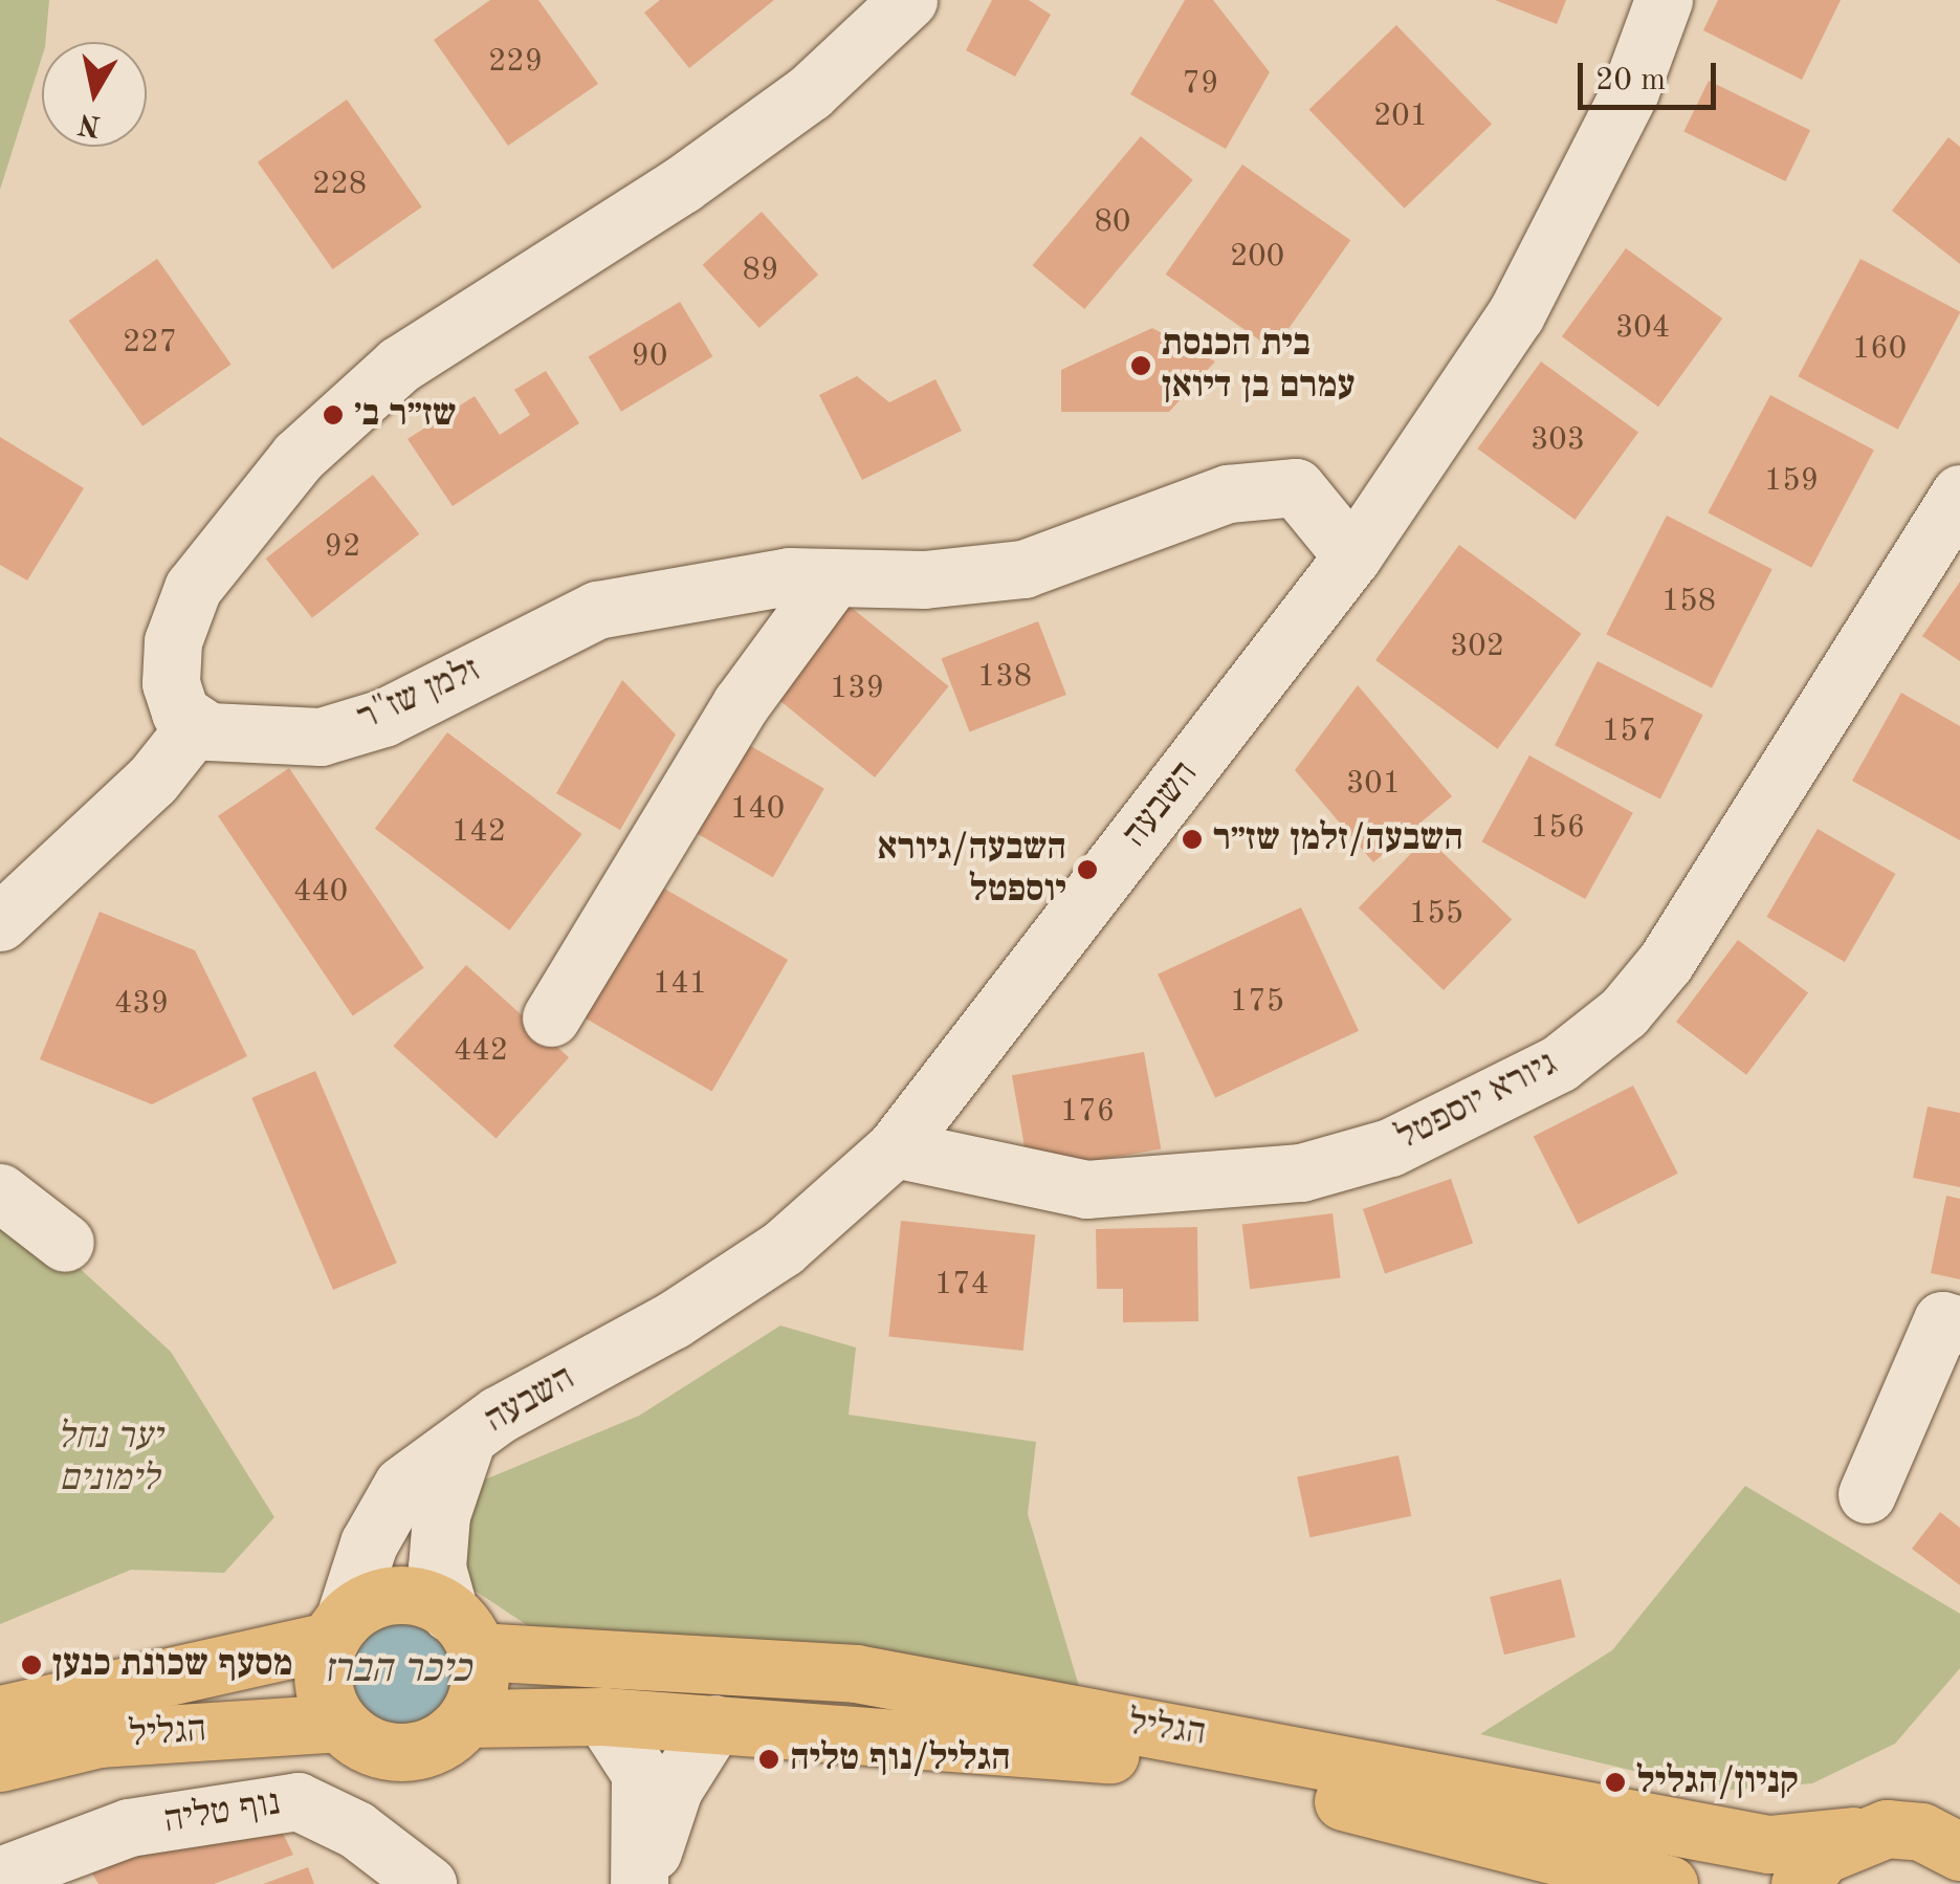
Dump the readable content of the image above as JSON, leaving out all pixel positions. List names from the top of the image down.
{
  "streets": {
    "main road": ["הגליל"],
    "street": [
      "זלמן שז\"ר",
      "השבעה",
      "גיורא יוספטל",
      "נוף טליה"
    ]
  },
  "crossings": [
    ["זלמן שז\"ר", "השבעה"],
    ["השבעה", "גיורא יוספטל"],
    ["השבעה", "הגליל"]
  ],
  "water": ["כיכר הברז"],
  "parks": ["יער נחל לימונים"],
  "places": [
    "בית הכנסת עמרם בן דיואן",
    "שז״ר ב׳",
    "השבעה/זלמן שז״ר",
    "השבעה/גיורא יוספטל",
    "מסעף שכונת כנען",
    "הגליל/נוף טליה",
    "קניון/הגליל"
  ],
  "house_numbers": [
    "229",
    "79",
    "201",
    "228",
    "80",
    "200",
    "89",
    "304",
    "227",
    "160",
    "90",
    "303",
    "159",
    "92",
    "158",
    "302",
    "138",
    "139",
    "157",
    "301",
    "140",
    "156",
    "142",
    "440",
    "155",
    "141",
    "175",
    "439",
    "442",
    "176",
    "174"
  ],
  "scale_bar": "20 m",
  "north": "bottom"
}
